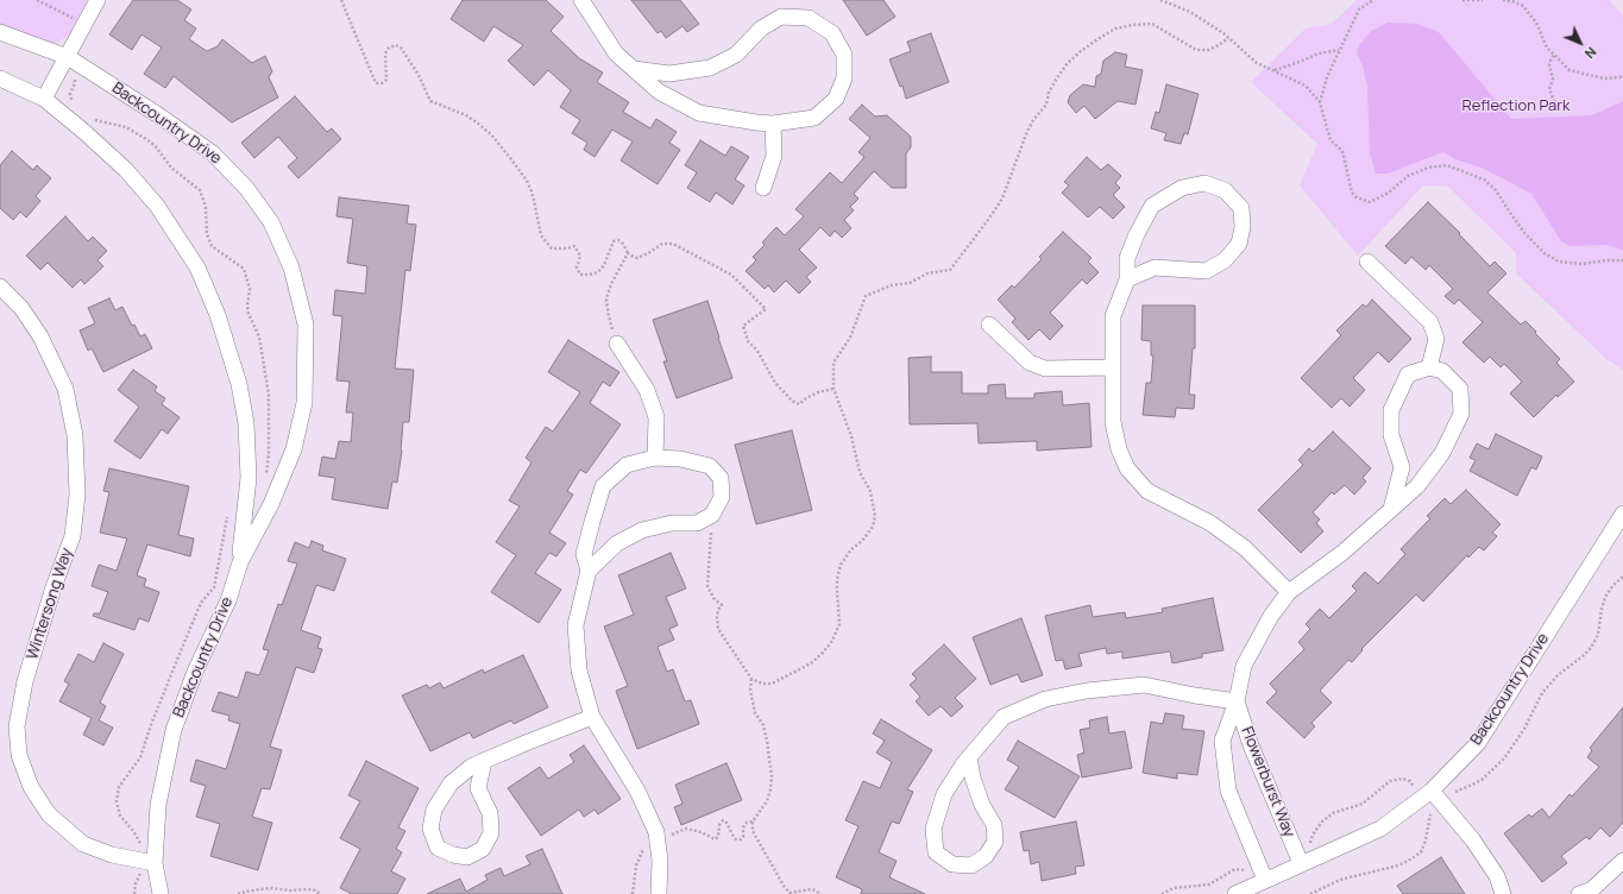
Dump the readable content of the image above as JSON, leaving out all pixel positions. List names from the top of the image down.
{
  "streets": {
    "street": ["Backcountry Drive", "Wintersong Way", "Flowerburst Way"]
  },
  "crossings": [
    ["Backcountry Drive", "Wintersong Way"],
    ["Backcountry Drive", "Flowerburst Way"]
  ],
  "parks": ["Reflection Park"],
  "north": "bottom right"
}
